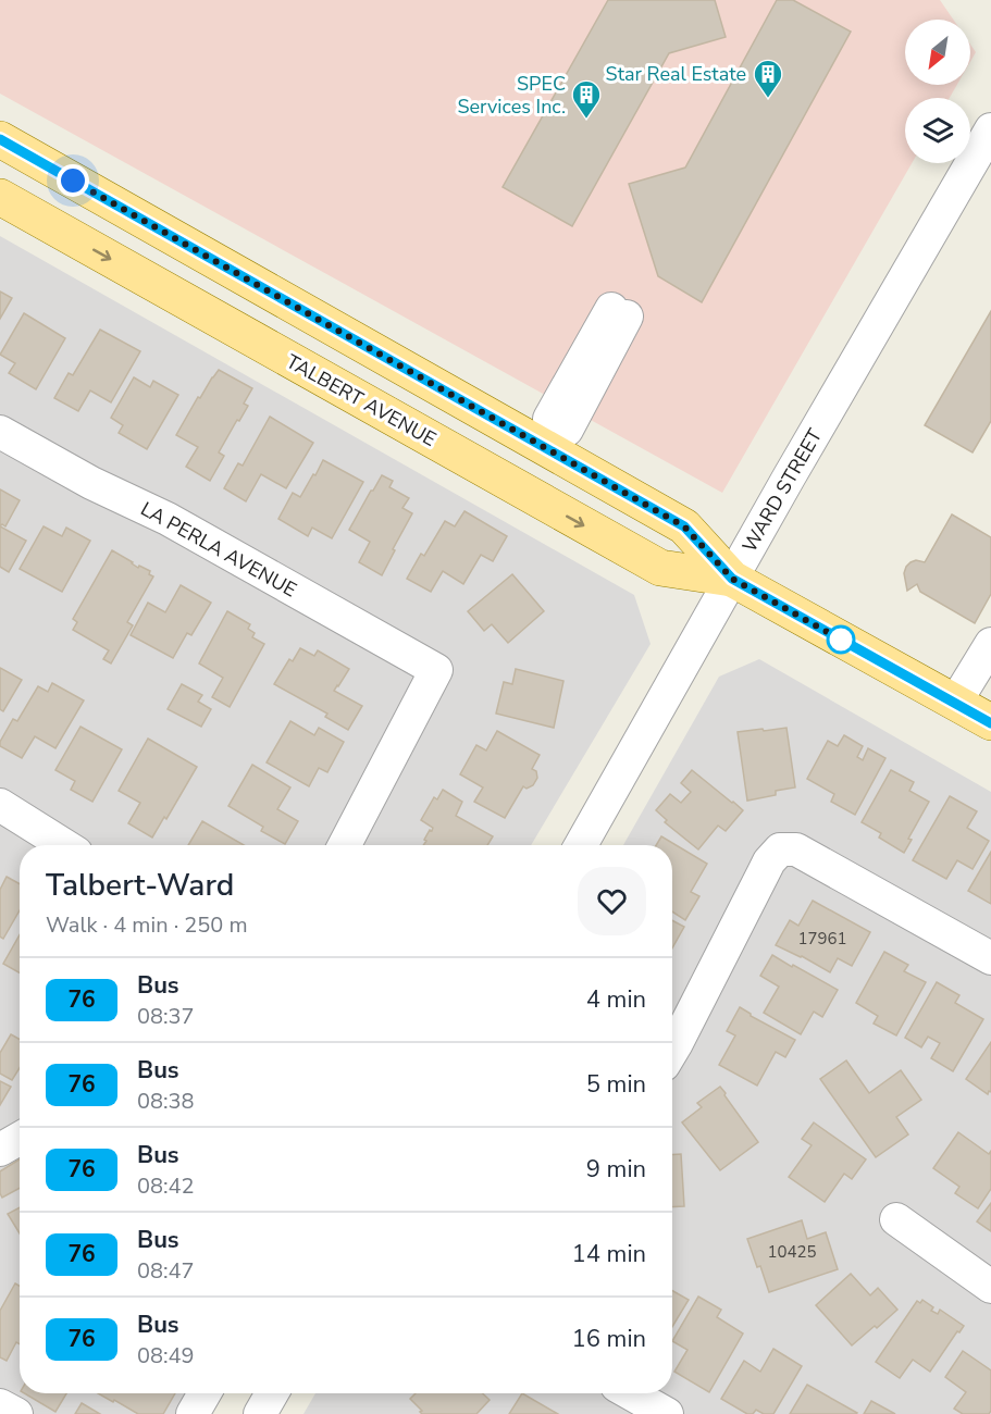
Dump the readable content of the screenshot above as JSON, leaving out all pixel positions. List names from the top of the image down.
{
  "streets": {
    "main road": ["TALBERT AVENUE"],
    "street": ["WARD STREET", "LA PERLA AVENUE"]
  },
  "crossings": [
    ["TALBERT AVENUE", "WARD STREET"]
  ],
  "places": {
    "building": ["Star Real Estate", "SPEC Services Inc."]
  },
  "lines": ["bus line 76"],
  "house_numbers": ["17961", "10425"],
  "north": "bottom left",
  "page": {
    "heading": ["Talbert-Ward", "Walk · 4 min · 250 m"],
    "list": [
      {
        "mark": "76",
        "name": "Bus",
        "note": "08:37",
        "value": "4 min"
      },
      {
        "mark": "76",
        "name": "Bus",
        "note": "08:38",
        "value": "5 min"
      },
      {
        "mark": "76",
        "name": "Bus",
        "note": "08:42",
        "value": "9 min"
      },
      {
        "mark": "76",
        "name": "Bus",
        "note": "08:47",
        "value": "14 min"
      },
      {
        "mark": "76",
        "name": "Bus",
        "note": "08:49",
        "value": "16 min"
      }
    ]
  }
}
